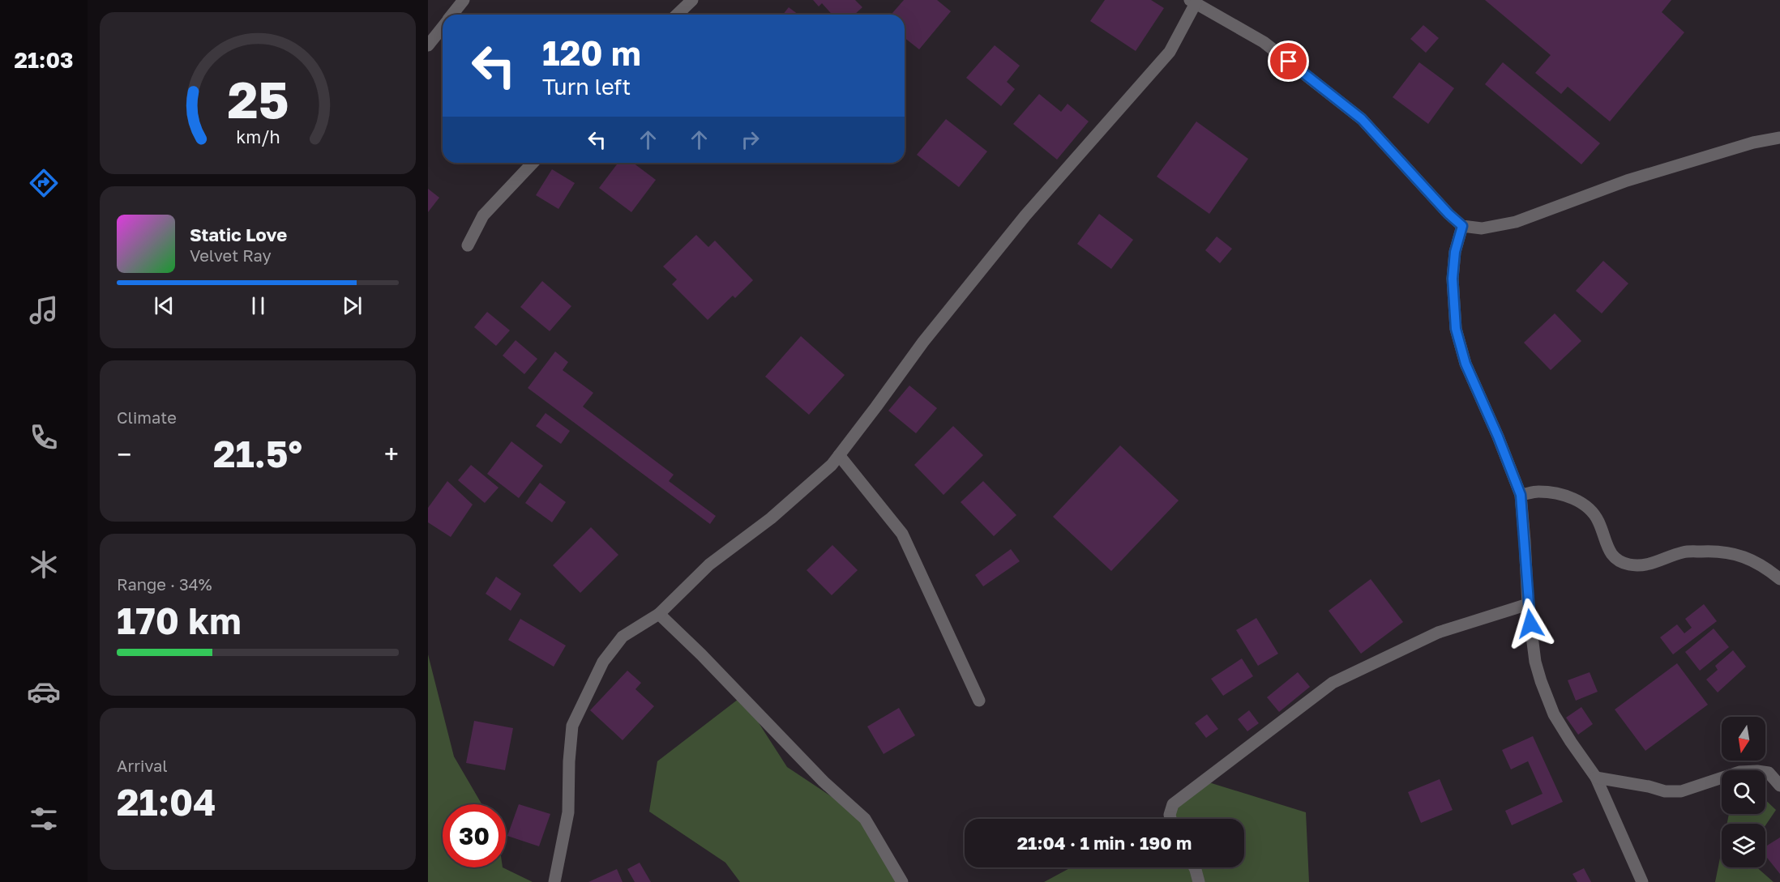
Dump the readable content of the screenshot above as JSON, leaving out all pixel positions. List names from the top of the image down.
{
  "north": "bottom",
  "page": {
    "tabs": "21:03",
    "turn": ["120 m", "Turn left"],
    "song": ["Static Love", "Velvet Ray"],
    "tile": [
      "Climate",
      ["Range · 34%", "170 km"],
      ["Arrival", "21:04"]
    ],
    "heat": ["−", "21.5°", "+"],
    "limit": "30",
    "trip": "21:04 · 1 min · 190 m",
    "gauge": ["25", "km/h"]
  }
}
